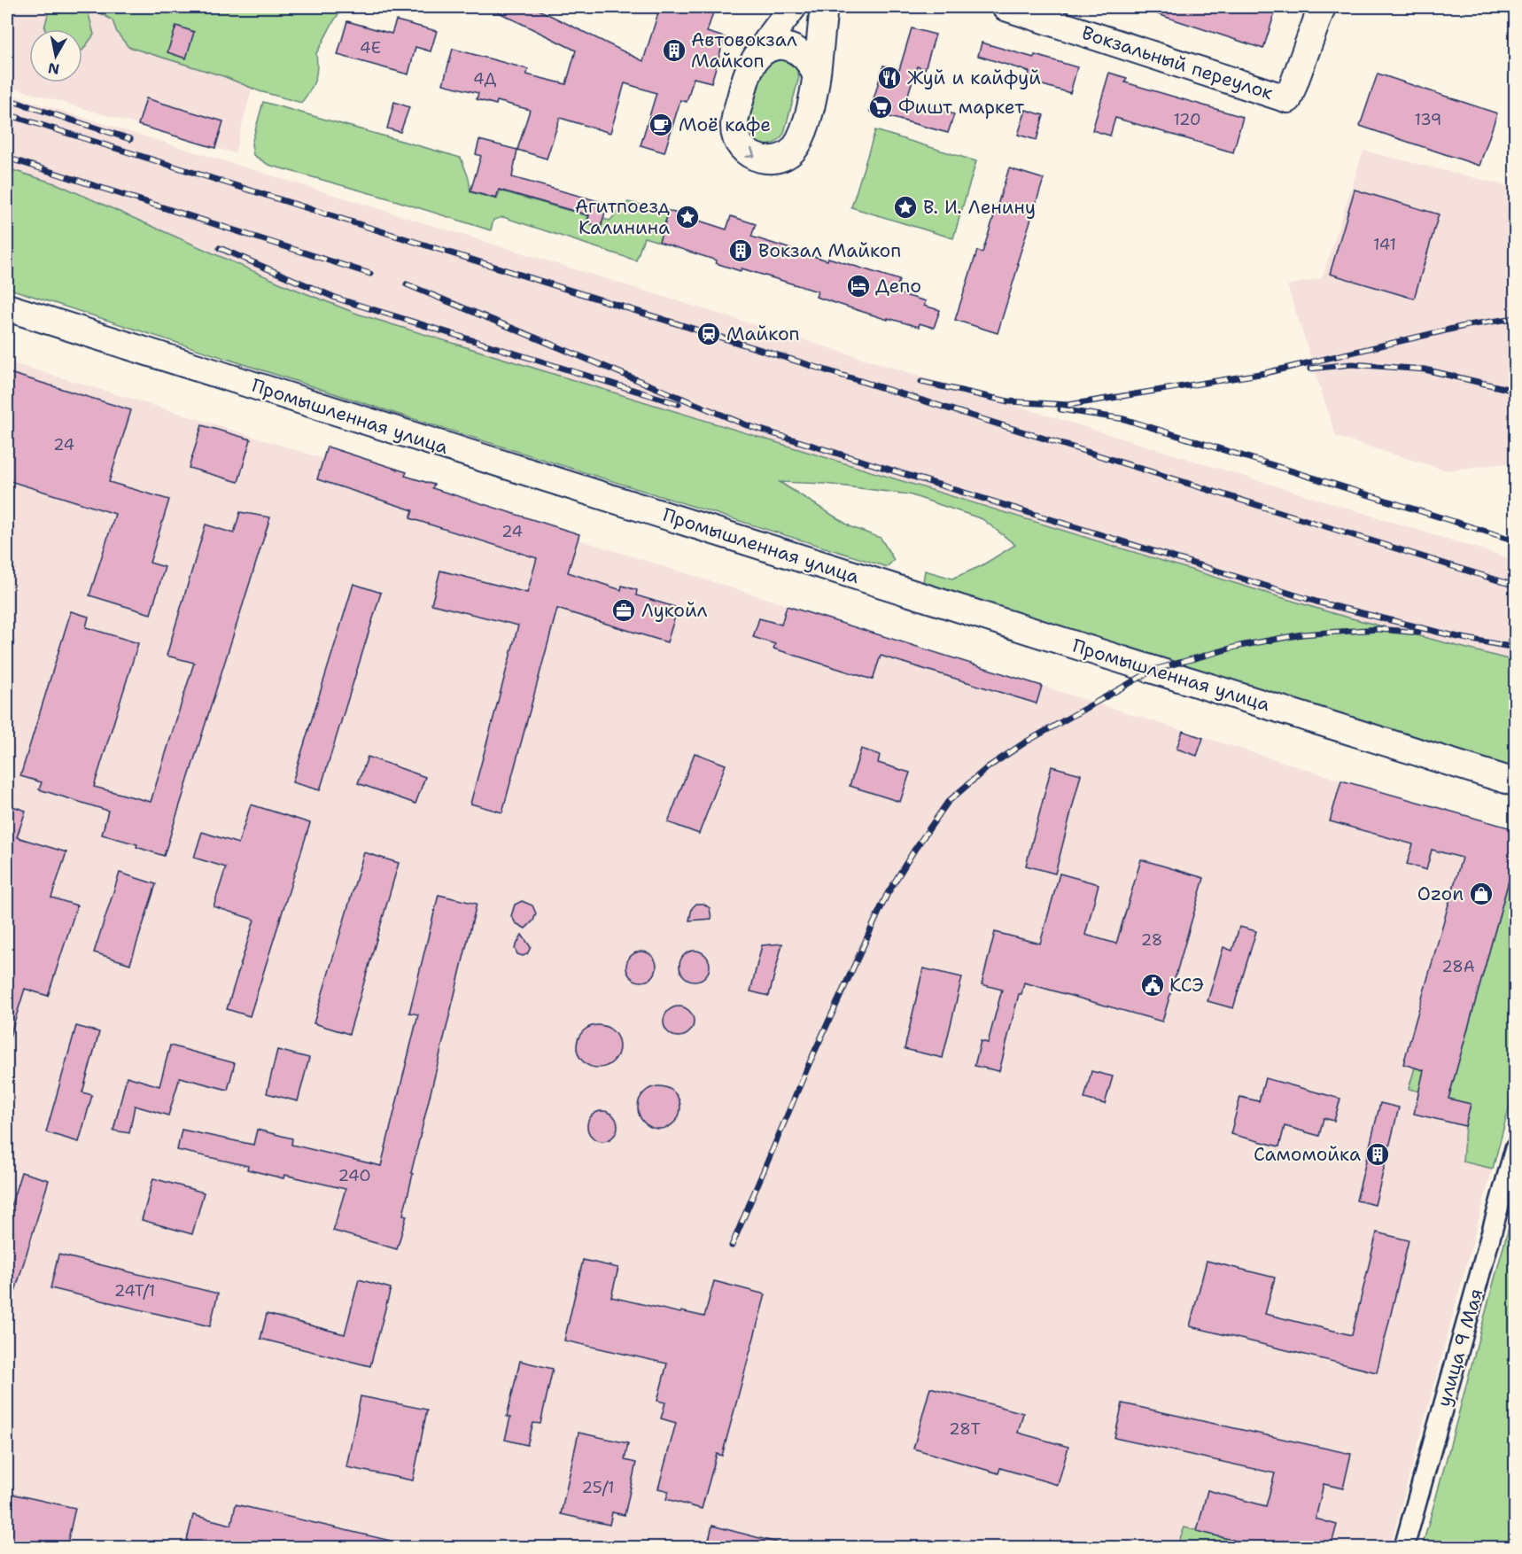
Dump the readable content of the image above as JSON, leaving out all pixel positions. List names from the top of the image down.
{
  "streets": {
    "main road": ["Вокзальный переулок", "Промышленная улица"],
    "street": ["улица 9 Мая"]
  },
  "places": {
    "building": ["Автовокзал Майкоп", "Вокзал Майкоп", "Самомойка"],
    "restaurant": ["Жуй и кайфуй"],
    "supermarket": ["Фишт маркет"],
    "cafe": ["Моё кафе"],
    "place": ["В. И. Ленину", "Агитпоезд Калинина"],
    "hotel": ["Депо"],
    "station": ["Майкоп"],
    "office": ["Лукойл"],
    "shop": ["Ozon"],
    "public building": ["КСЭ"]
  },
  "house_numbers": [
    "4Е",
    "4Д",
    "120",
    "139",
    "141",
    "24",
    "24",
    "28",
    "28А",
    "24О",
    "24Т/1",
    "28Т",
    "25/1"
  ],
  "north": "bottom"
}
